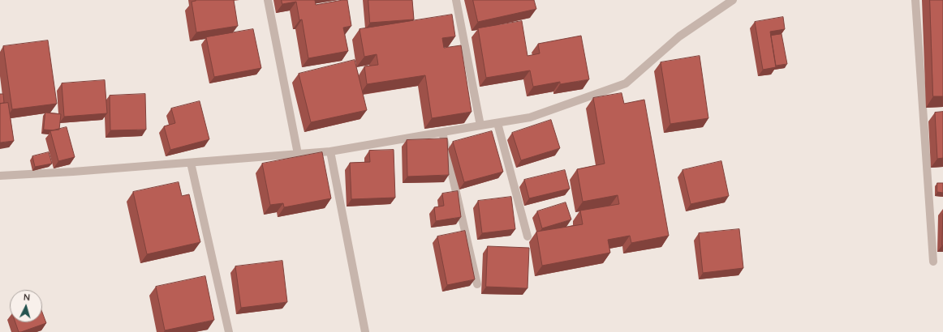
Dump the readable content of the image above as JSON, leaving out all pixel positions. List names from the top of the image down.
{
  "north": "top"
}
